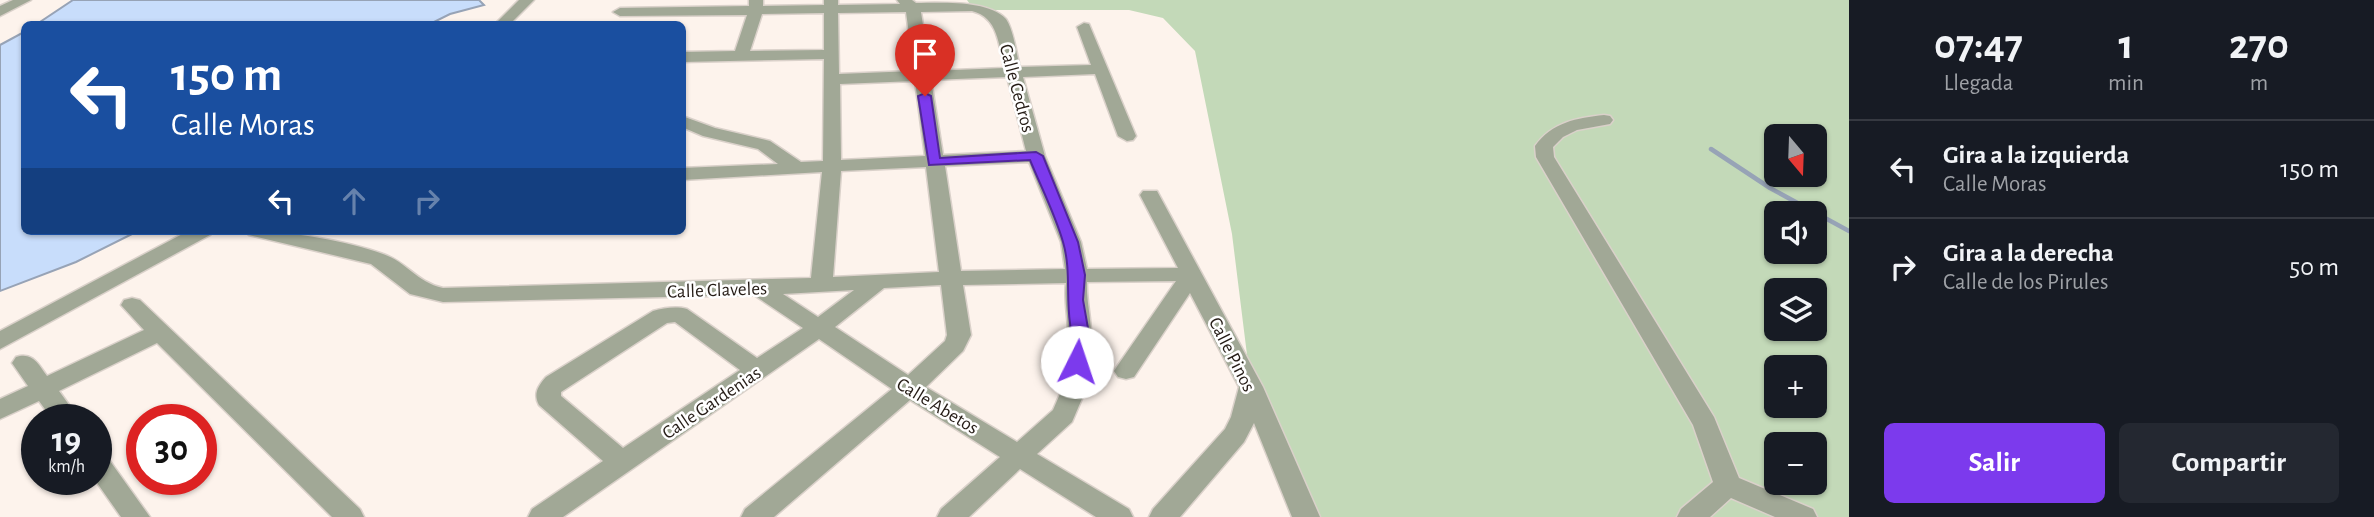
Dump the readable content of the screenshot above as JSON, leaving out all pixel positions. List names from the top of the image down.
{
  "streets": {
    "street": [
      "Calle Cedros",
      "Calle Claveles",
      "Calle Pinos",
      "Calle Gardenias",
      "Calle Abetos"
    ]
  },
  "crossings": [
    ["Calle Cedros", "Calle Claveles"],
    ["Calle Cedros", "Calle Abetos"],
    ["Calle Claveles", "Calle Pinos"],
    ["Calle Claveles", "Calle Gardenias"],
    ["Calle Claveles", "Calle Abetos"],
    ["Calle Gardenias", "Calle Abetos"]
  ],
  "north": "bottom",
  "page": {
    "eta": [
      "07:47",
      "Llegada",
      "1",
      "min",
      "270",
      "m"
    ],
    "turn": ["150 m", "Calle Moras"],
    "list": [
      {
        "name": "Gira a la izquierda",
        "note": "Calle Moras",
        "value": "150 m"
      },
      {
        "name": "Gira a la derecha",
        "note": "Calle de los Pirules",
        "value": "50 m"
      }
    ],
    "map_buttons": ["+", "−"],
    "speed": "19 km/h",
    "limit": "30",
    "buttons": ["Salir", "Compartir"]
  }
}
